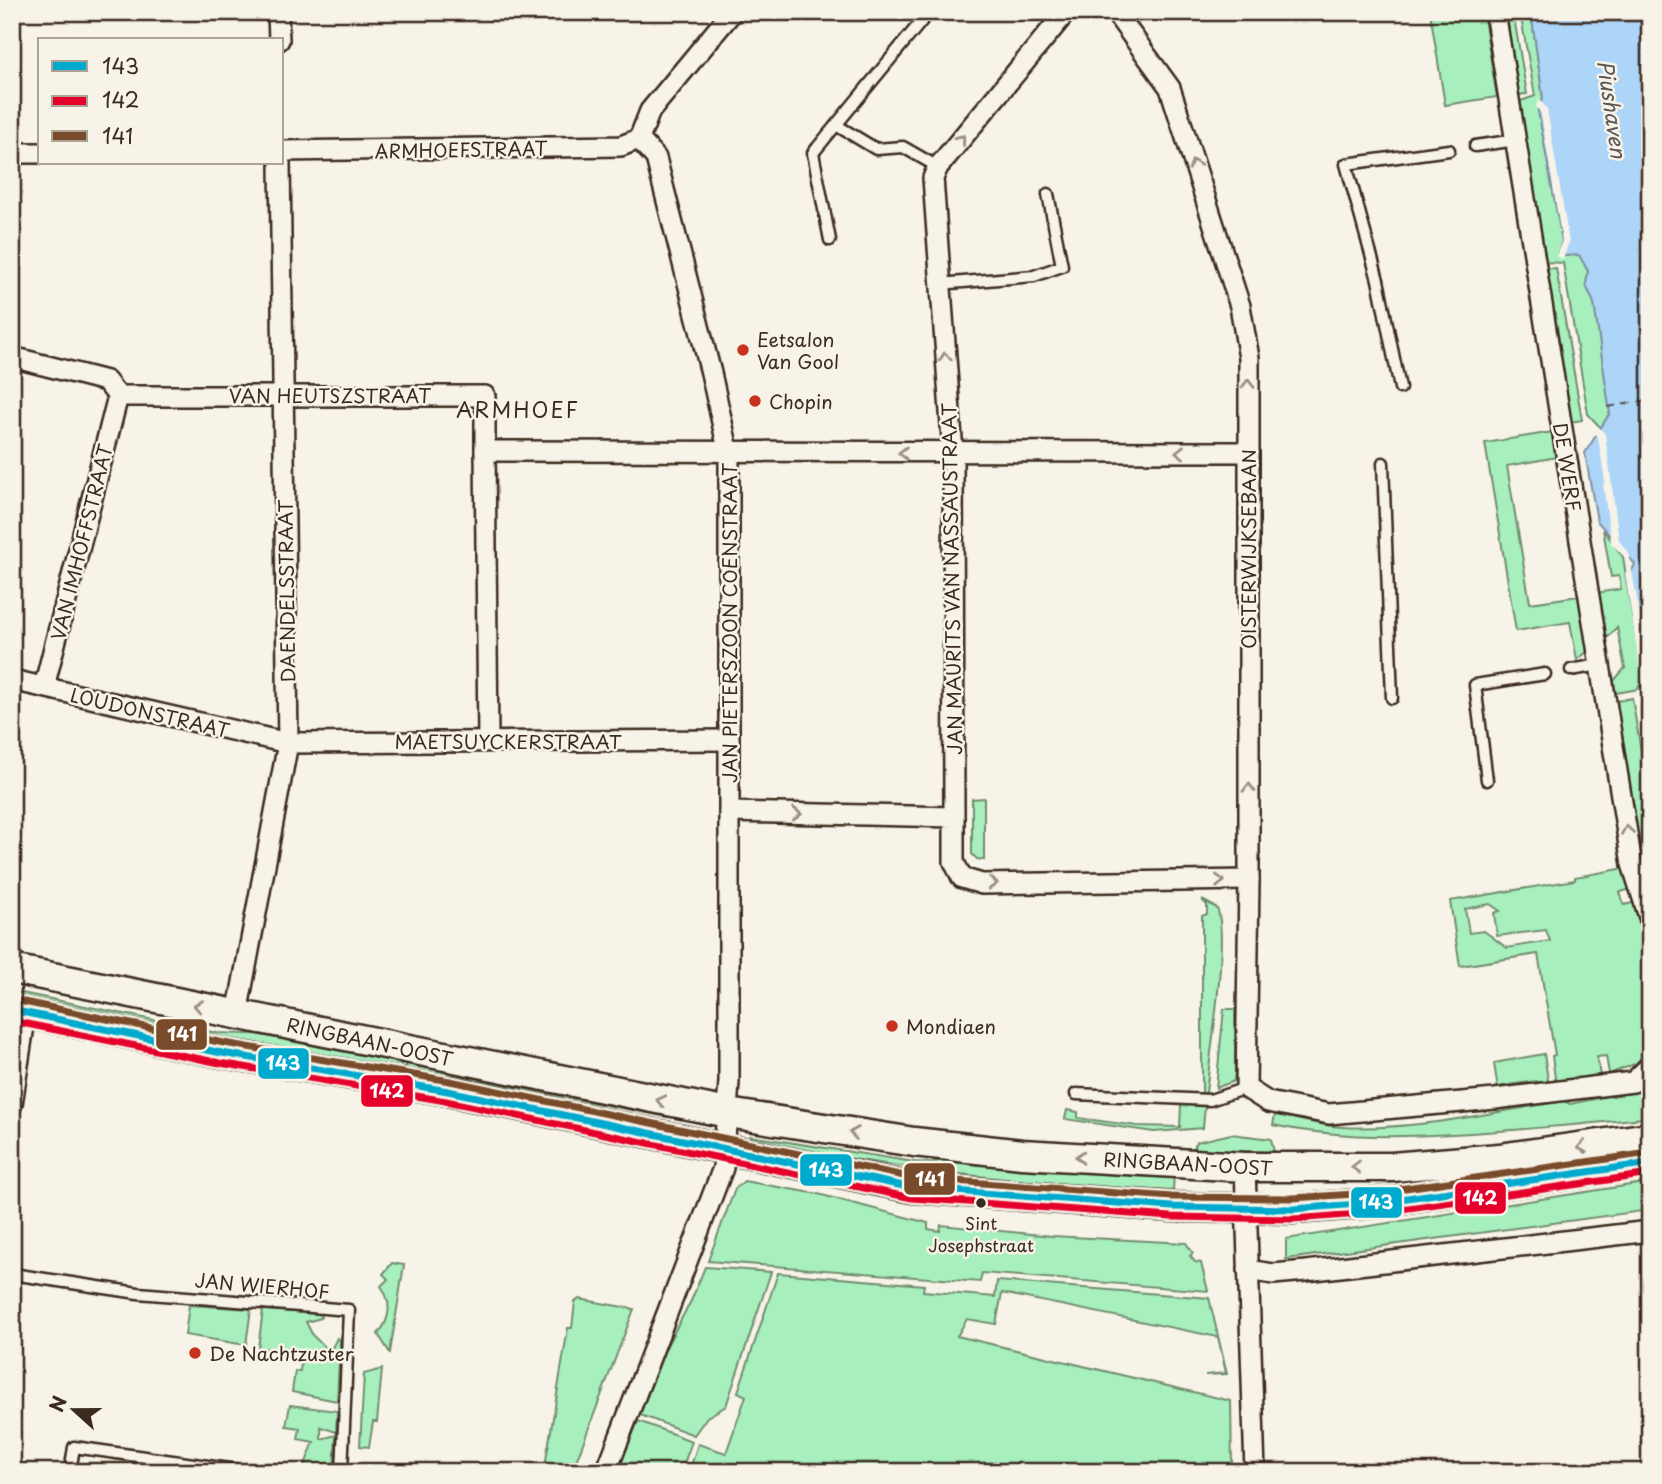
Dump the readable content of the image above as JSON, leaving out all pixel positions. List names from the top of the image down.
{
  "streets": {
    "main road": ["RINGBAAN-OOST"],
    "street": [
      "ARMHOEFSTRAAT",
      "VAN HEUTSZSTRAAT",
      "DE WERF",
      "VAN IMHOFFSTRAAT",
      "OISTERWIJKSEBAAN",
      "JAN MAURITS VAN NASSAUSTRAAT",
      "DAENDELSSTRAAT",
      "JAN PIETERSZOON COENSTRAAT",
      "LOUDONSTRAAT",
      "MAETSUYCKERSTRAAT"
    ],
    "lane": ["JAN WIERHOF"]
  },
  "crossings": [
    ["ARMHOEFSTRAAT", "JAN PIETERSZOON COENSTRAAT"],
    ["VAN HEUTSZSTRAAT", "VAN IMHOFFSTRAAT"],
    ["VAN HEUTSZSTRAAT", "DAENDELSSTRAAT"],
    ["VAN IMHOFFSTRAAT", "LOUDONSTRAAT"],
    ["OISTERWIJKSEBAAN", "JAN MAURITS VAN NASSAUSTRAAT"],
    ["DAENDELSSTRAAT", "LOUDONSTRAAT"],
    ["DAENDELSSTRAAT", "MAETSUYCKERSTRAAT"],
    ["DAENDELSSTRAAT", "RINGBAAN-OOST"],
    ["JAN PIETERSZOON COENSTRAAT", "MAETSUYCKERSTRAAT"],
    ["JAN PIETERSZOON COENSTRAAT", "RINGBAAN-OOST"],
    ["LOUDONSTRAAT", "MAETSUYCKERSTRAAT"]
  ],
  "one_way": ["OISTERWIJKSEBAAN"],
  "districts": ["ARMHOEF"],
  "water": ["Piushaven"],
  "places": [
    "Eetsalon Van Gool",
    "Chopin",
    "Mondiaen",
    "Sint Josephstraat",
    "De Nachtzuster"
  ],
  "lines": ["transit line 141", "transit line 143", "transit line 142"],
  "legend": ["143", "142", "141"],
  "north": "left"
}
